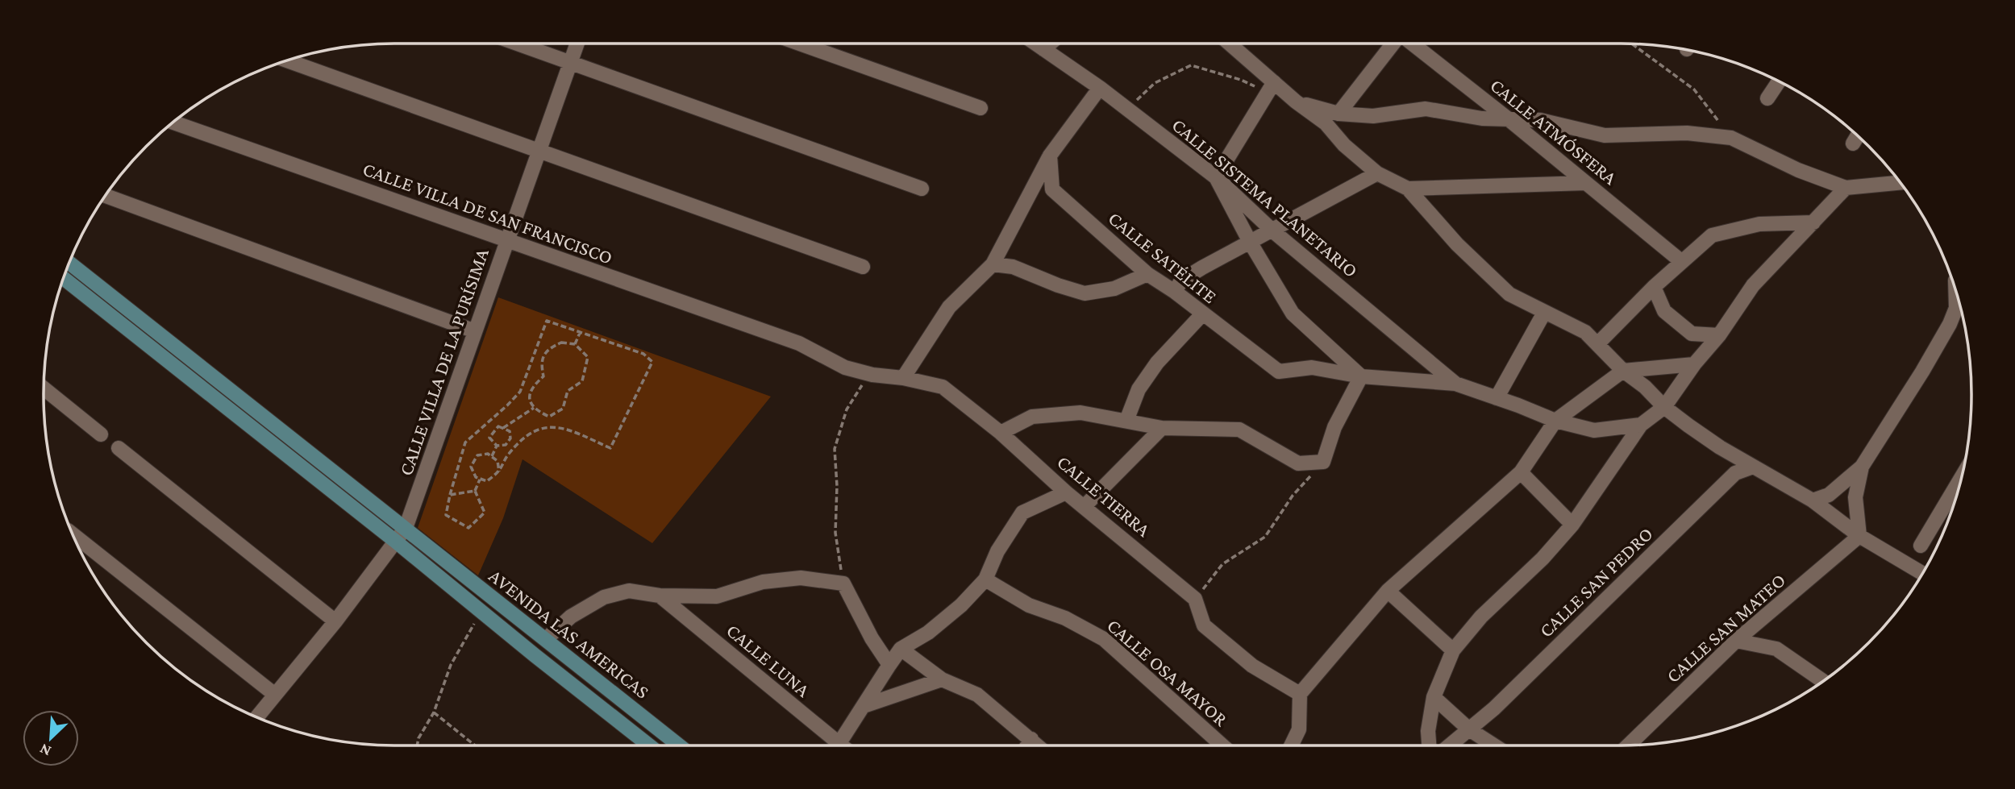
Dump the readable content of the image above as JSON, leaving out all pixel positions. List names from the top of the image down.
{
  "streets": {
    "street": [
      "CALLE ATMÓSFERA",
      "CALLE SISTEMA PLANETARIO",
      "CALLE VILLA DE SAN FRANCISCO",
      "CALLE SATÉLITE",
      "CALLE VILLA DE LA PURÍSIMA",
      "CALLE TIERRA",
      "CALLE SAN PEDRO",
      "CALLE SAN MATEO",
      "AVENIDA LAS AMERICAS",
      "CALLE LUNA",
      "CALLE OSA MAYOR"
    ]
  },
  "crossings": [
    ["CALLE VILLA DE SAN FRANCISCO", "CALLE VILLA DE LA PURÍSIMA"],
    ["CALLE VILLA DE SAN FRANCISCO", "CALLE TIERRA"],
    ["CALLE VILLA DE LA PURÍSIMA", "AVENIDA LAS AMERICAS"]
  ],
  "north": "bottom left"
}
